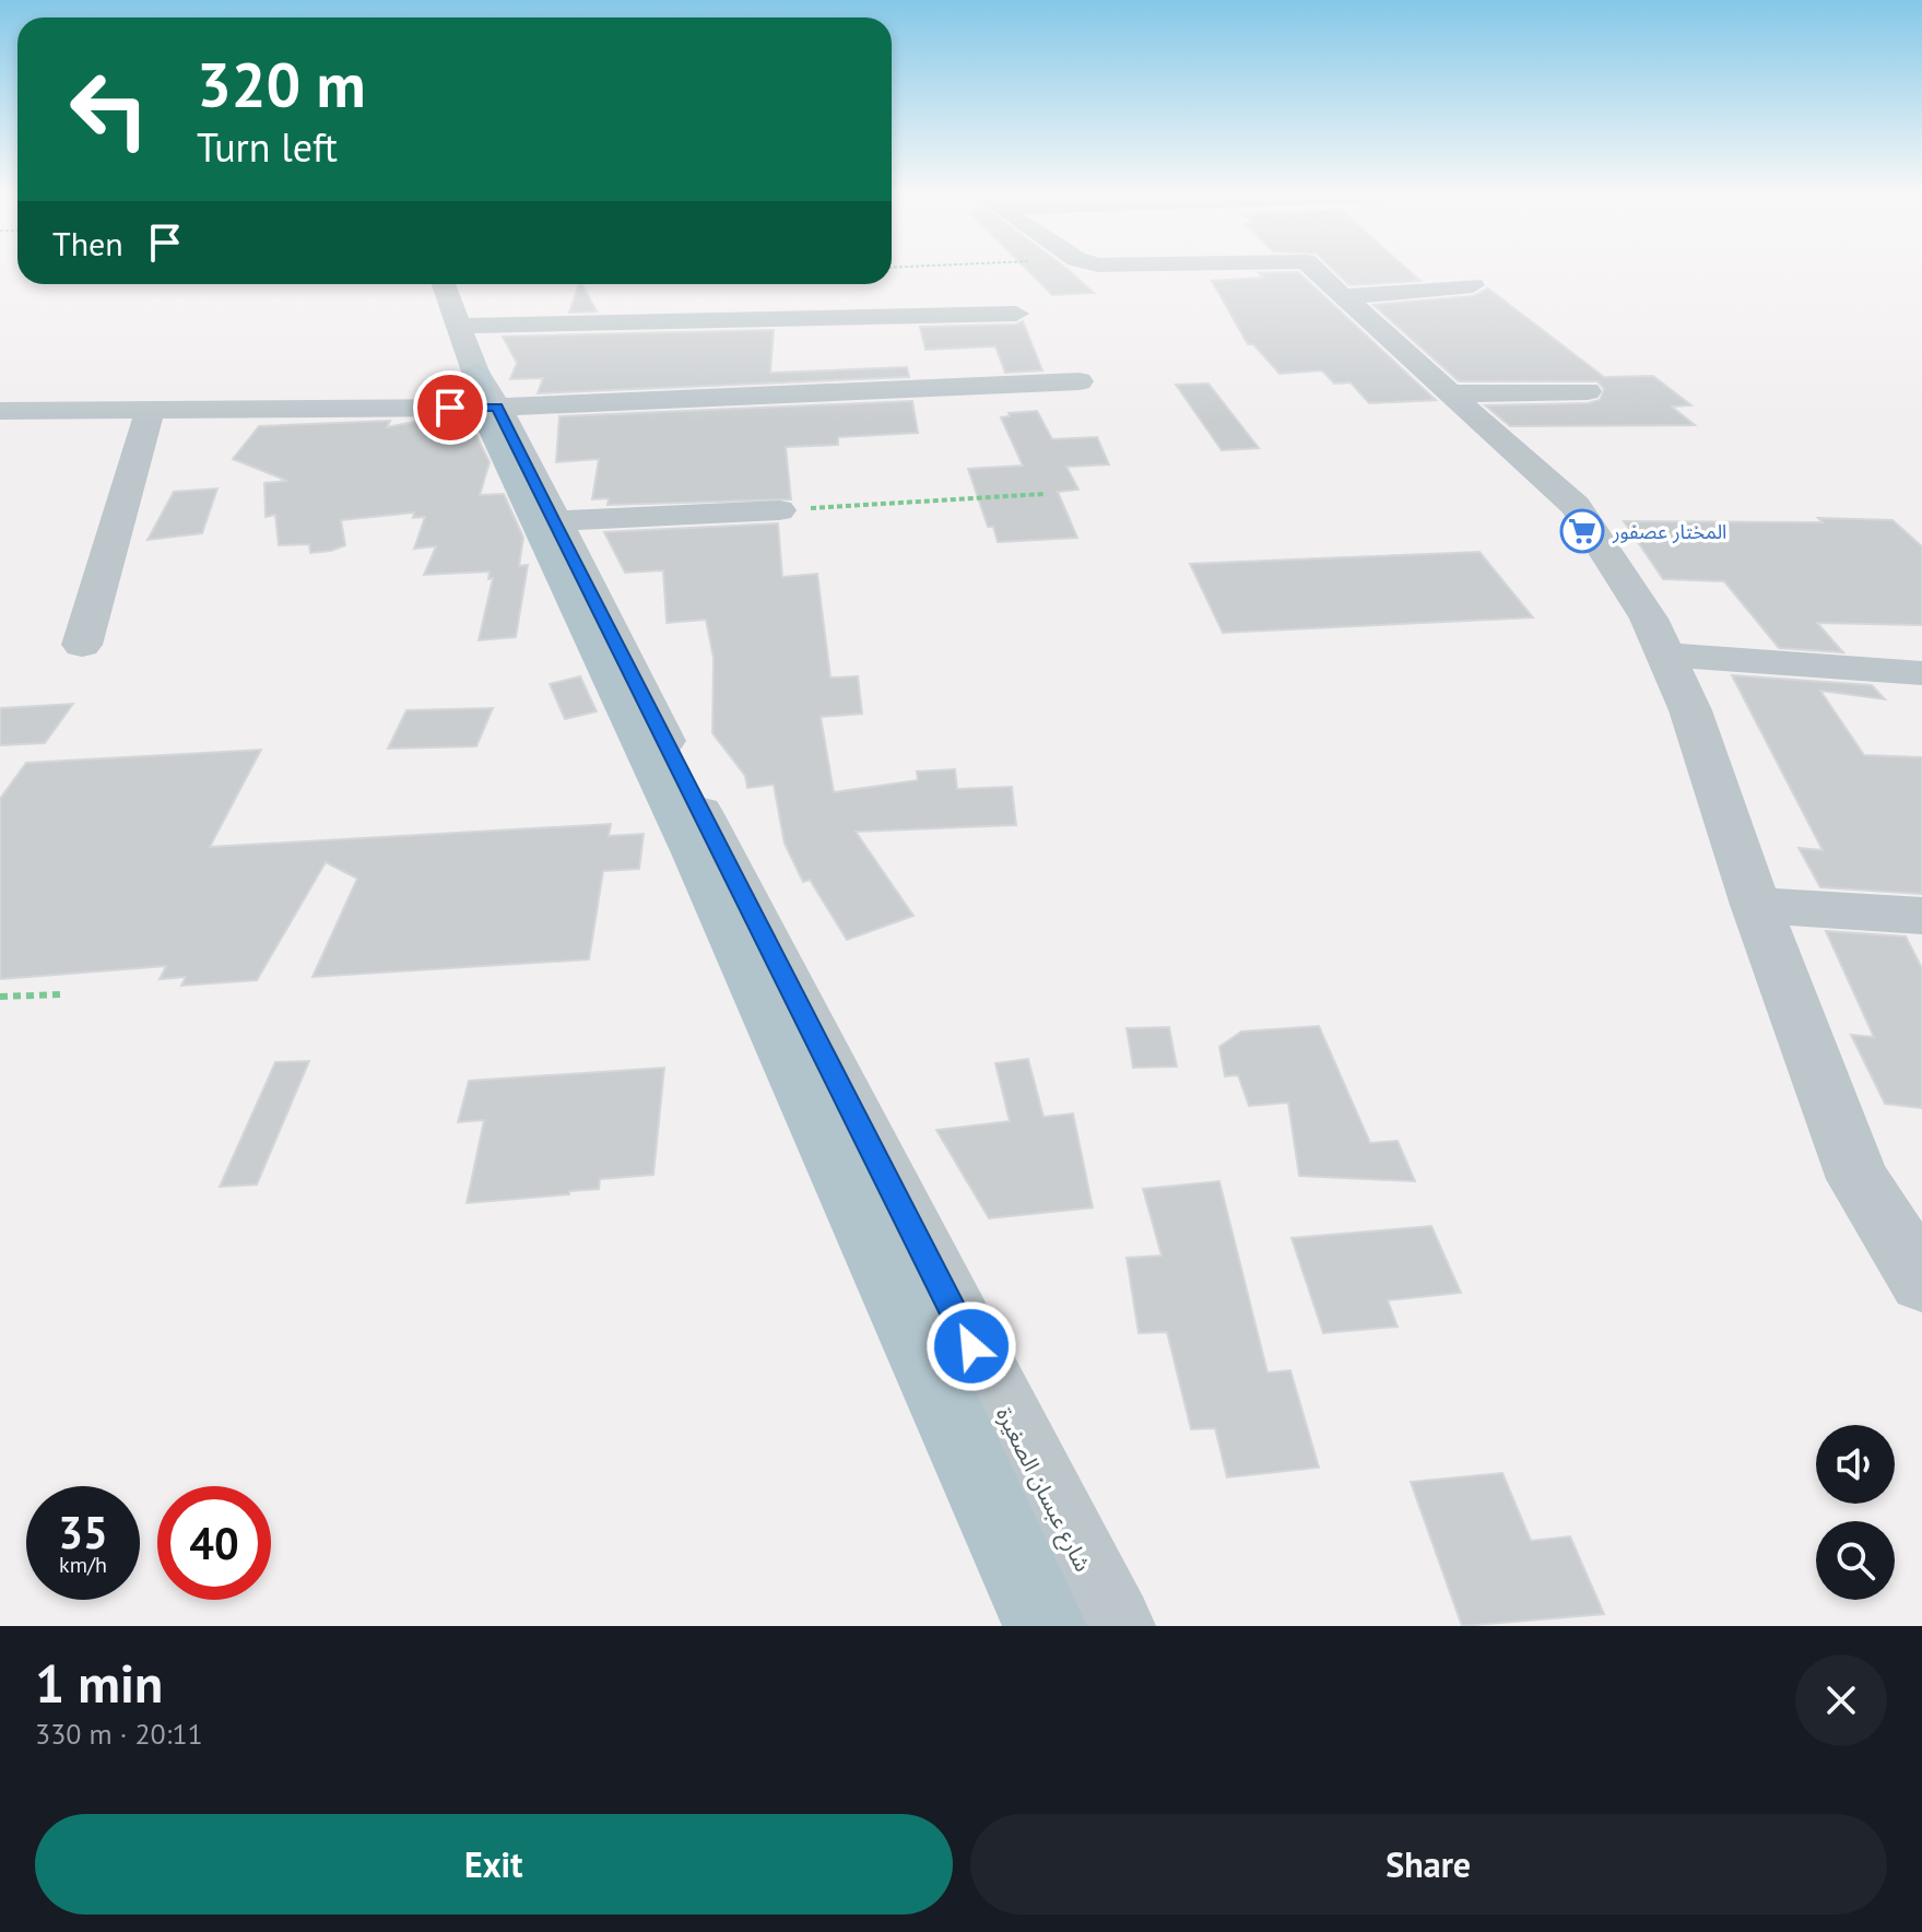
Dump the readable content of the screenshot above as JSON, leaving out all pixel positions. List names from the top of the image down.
{
  "streets": {
    "main road": ["شارع عبسان الصغيرة"]
  },
  "places": {
    "supermarket": ["المختار عصفور"]
  },
  "page": {
    "turn": ["320 m", "Turn left"],
    "then": "Then",
    "speed": "35 km/h",
    "limit": "40",
    "heading": ["1 min", "330 m · 20:11"],
    "buttons": ["Exit", "Share"]
  }
}
